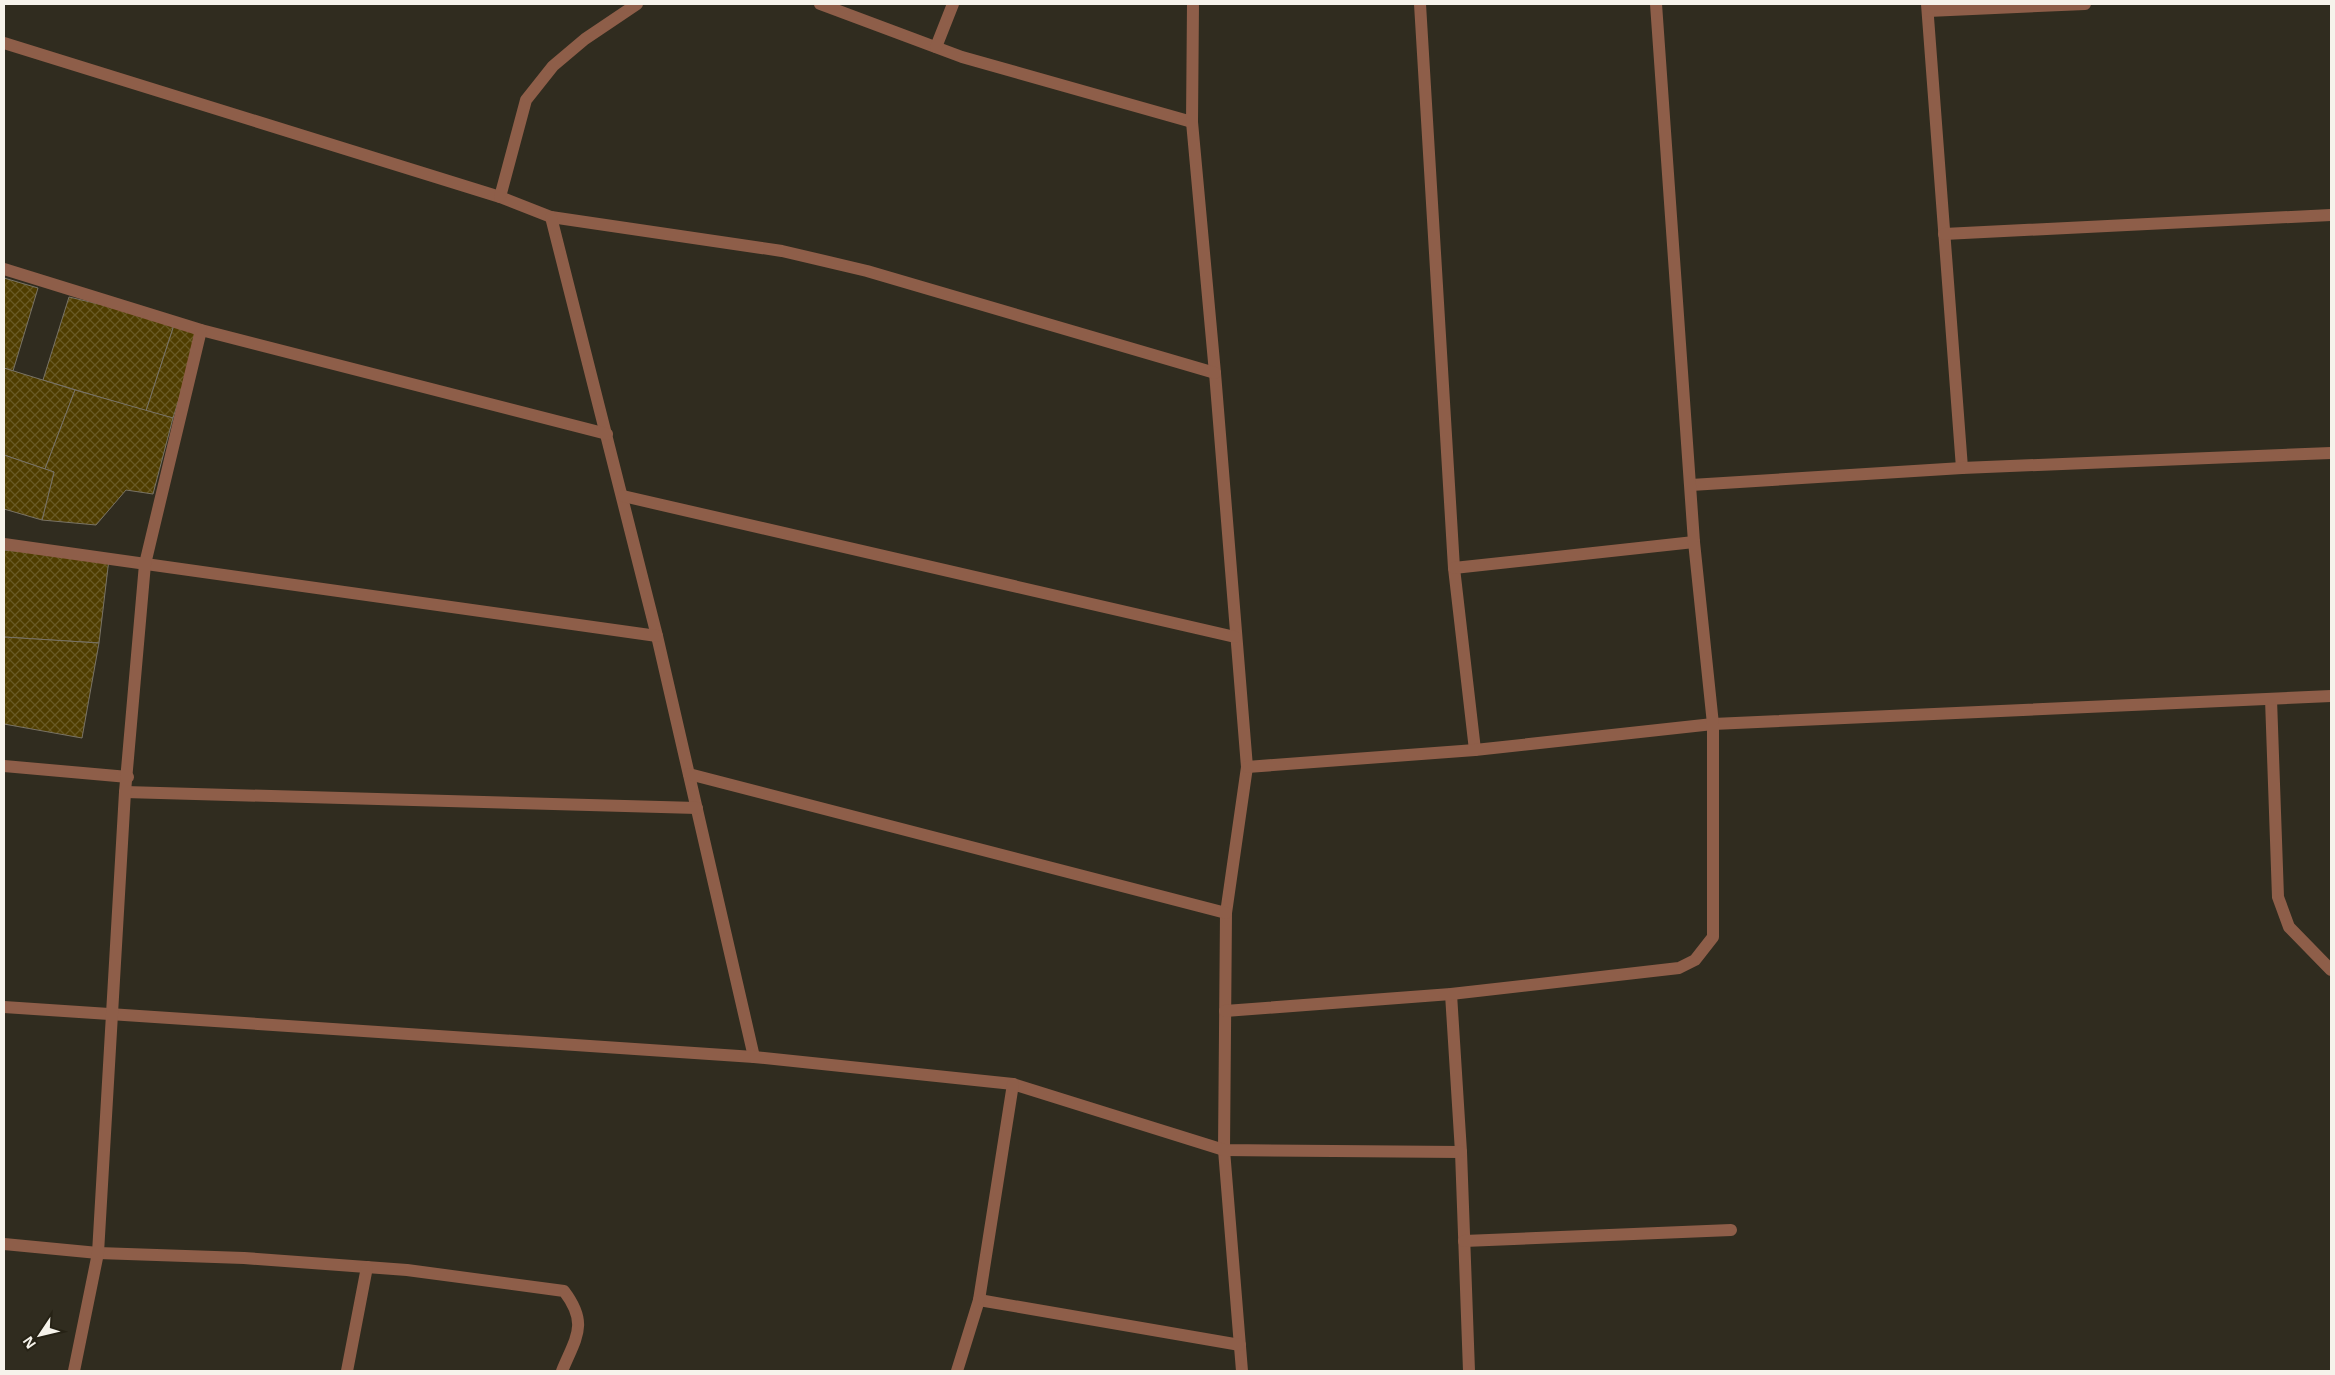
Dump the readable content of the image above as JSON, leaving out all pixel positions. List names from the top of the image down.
{
  "north": "bottom left"
}
